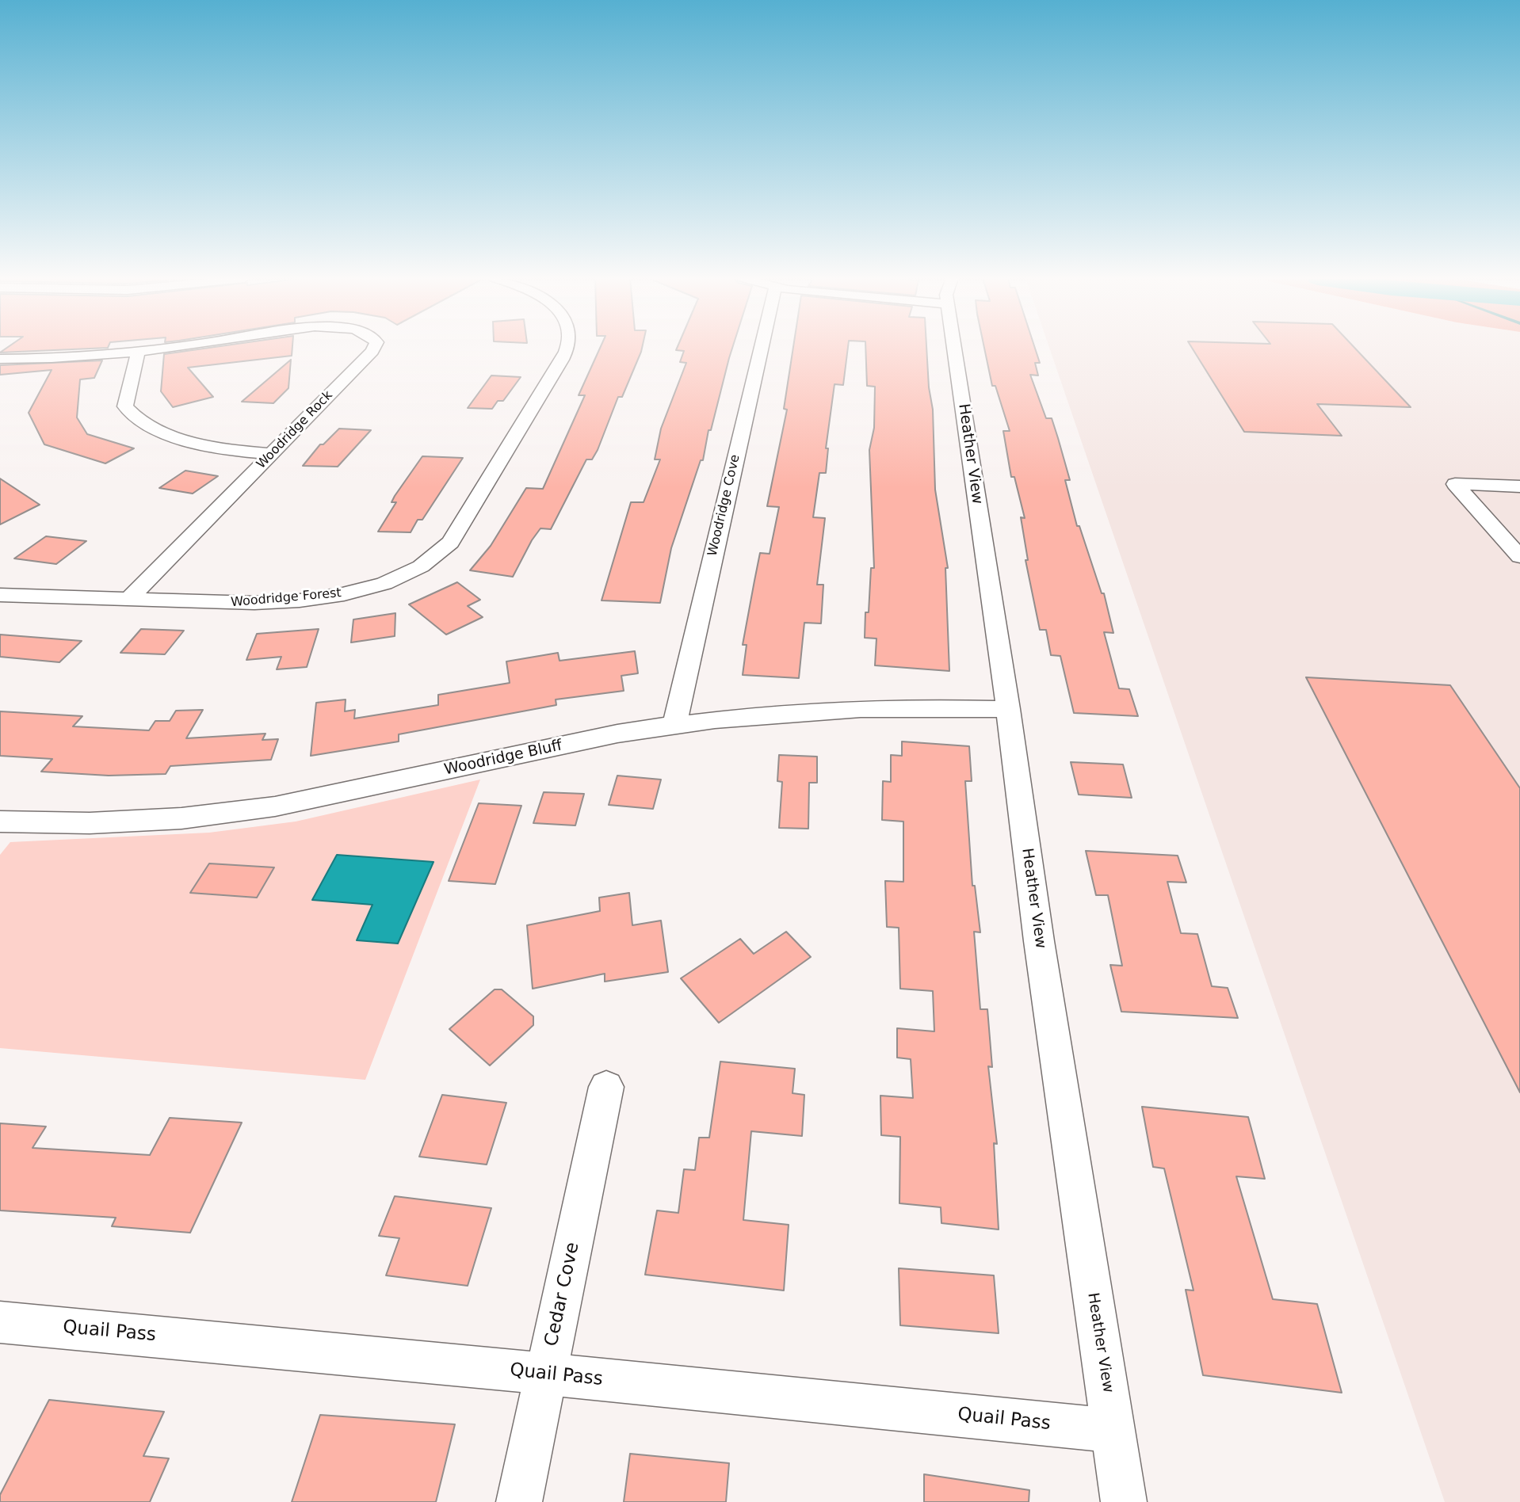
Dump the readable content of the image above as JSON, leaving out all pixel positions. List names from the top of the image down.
{
  "streets": {
    "street": [
      "Woodridge Rock",
      "Heather View",
      "Woodridge Cove",
      "Woodridge Forest",
      "Woodridge Bluff",
      "Cedar Cove",
      "Quail Pass"
    ]
  },
  "crossings": [
    ["Woodridge Rock", "Woodridge Forest"],
    ["Heather View", "Woodridge Bluff"],
    ["Heather View", "Quail Pass"],
    ["Woodridge Cove", "Woodridge Bluff"],
    ["Cedar Cove", "Quail Pass"]
  ]
}
